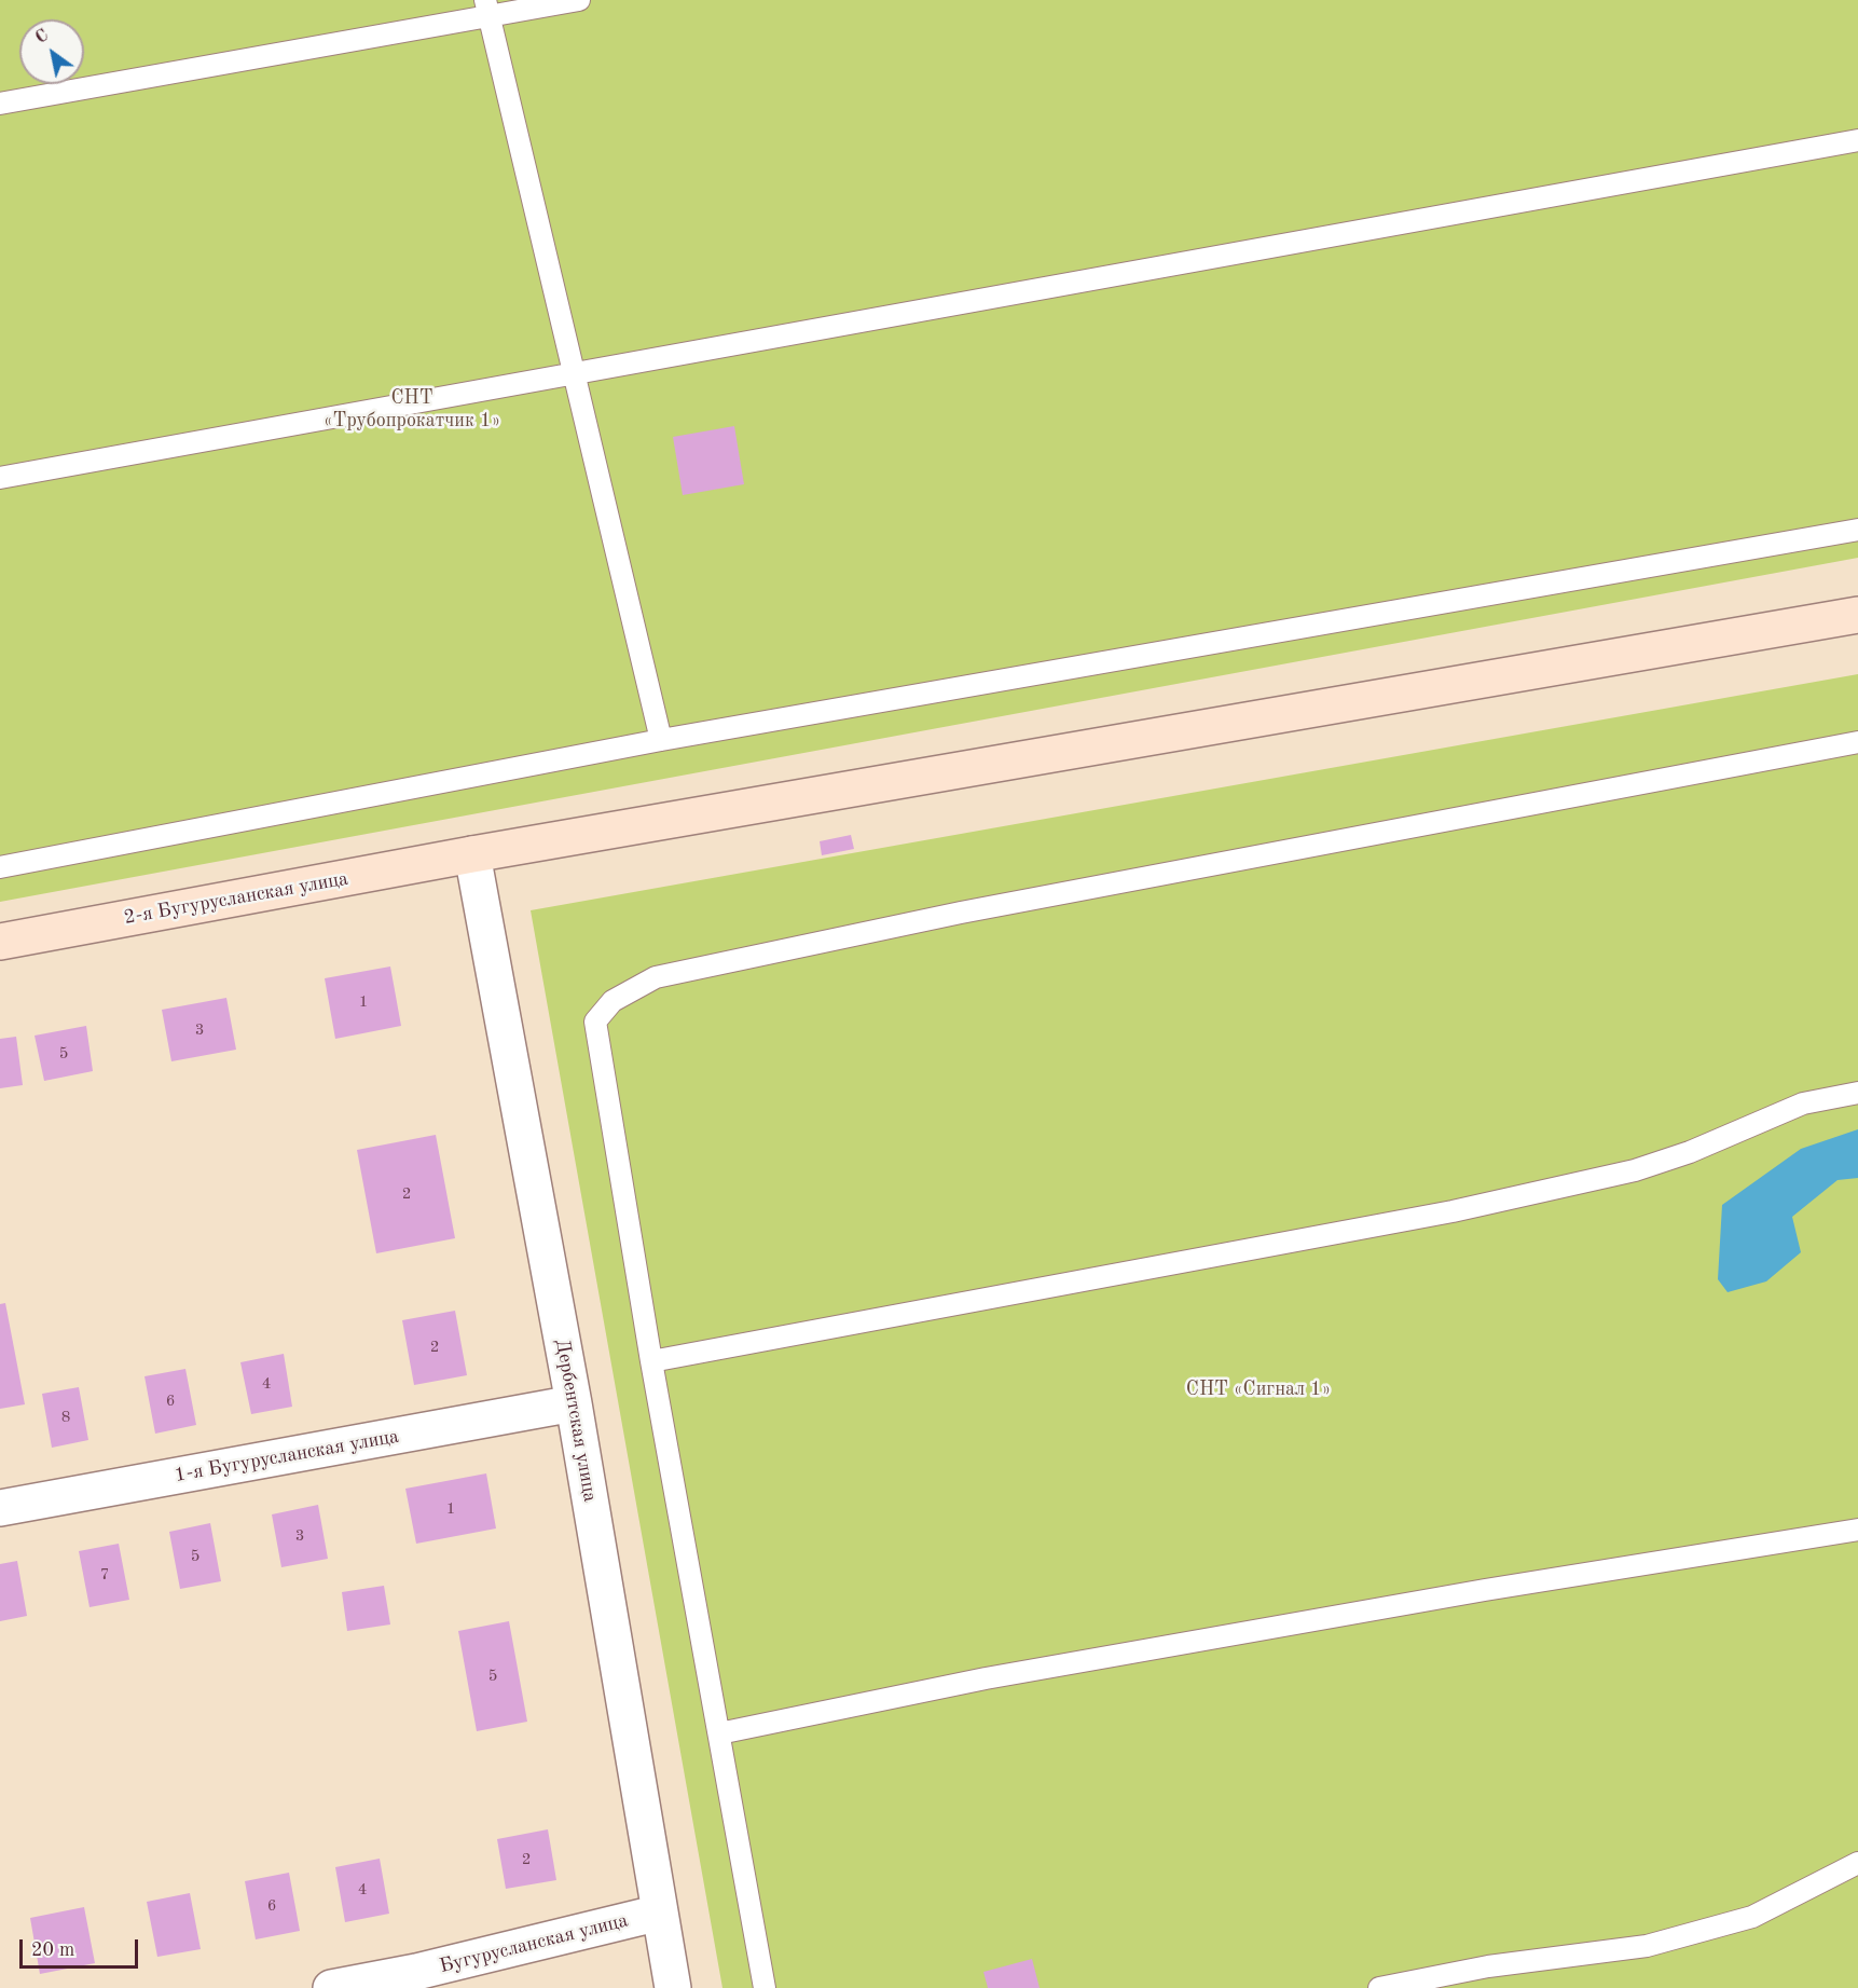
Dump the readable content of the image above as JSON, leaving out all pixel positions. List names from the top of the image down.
{
  "streets": {
    "street": [
      "2-я Бугурусланская улица",
      "Дербентская улица",
      "1-я Бугурусланская улица",
      "Бугурусланская улица"
    ]
  },
  "crossings": [
    ["2-я Бугурусланская улица", "Дербентская улица"],
    ["Дербентская улица", "1-я Бугурусланская улица"],
    ["Дербентская улица", "Бугурусланская улица"]
  ],
  "parks": ["СНТ «Трубопрокатчик 1»", "СНТ «Сигнал 1»"],
  "house_numbers": [
    "1",
    "3",
    "5",
    "2",
    "2",
    "4",
    "6",
    "8",
    "1",
    "3",
    "5",
    "7",
    "5",
    "2",
    "4",
    "6"
  ],
  "scale_bar": "20 m",
  "north": "top left"
}
